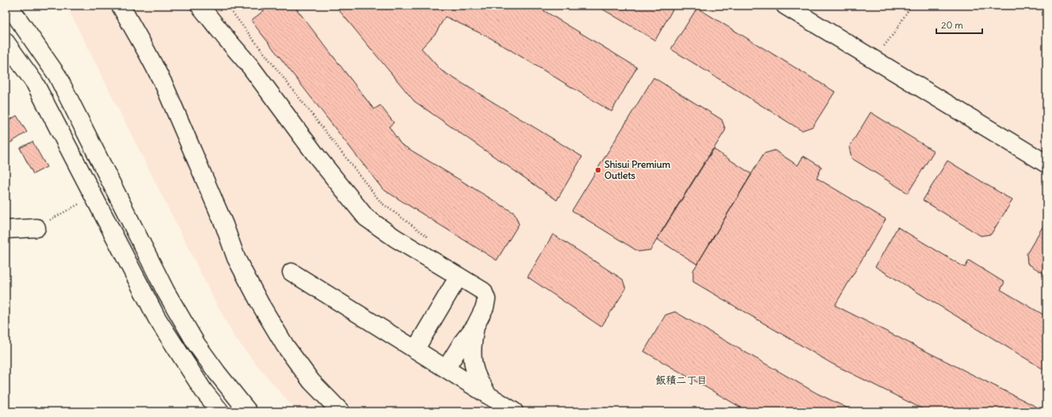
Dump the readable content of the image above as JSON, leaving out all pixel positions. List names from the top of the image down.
{
  "districts": ["飯積二丁目"],
  "places": ["Shisui Premium Outlets"],
  "scale_bar": "20 m"
}
